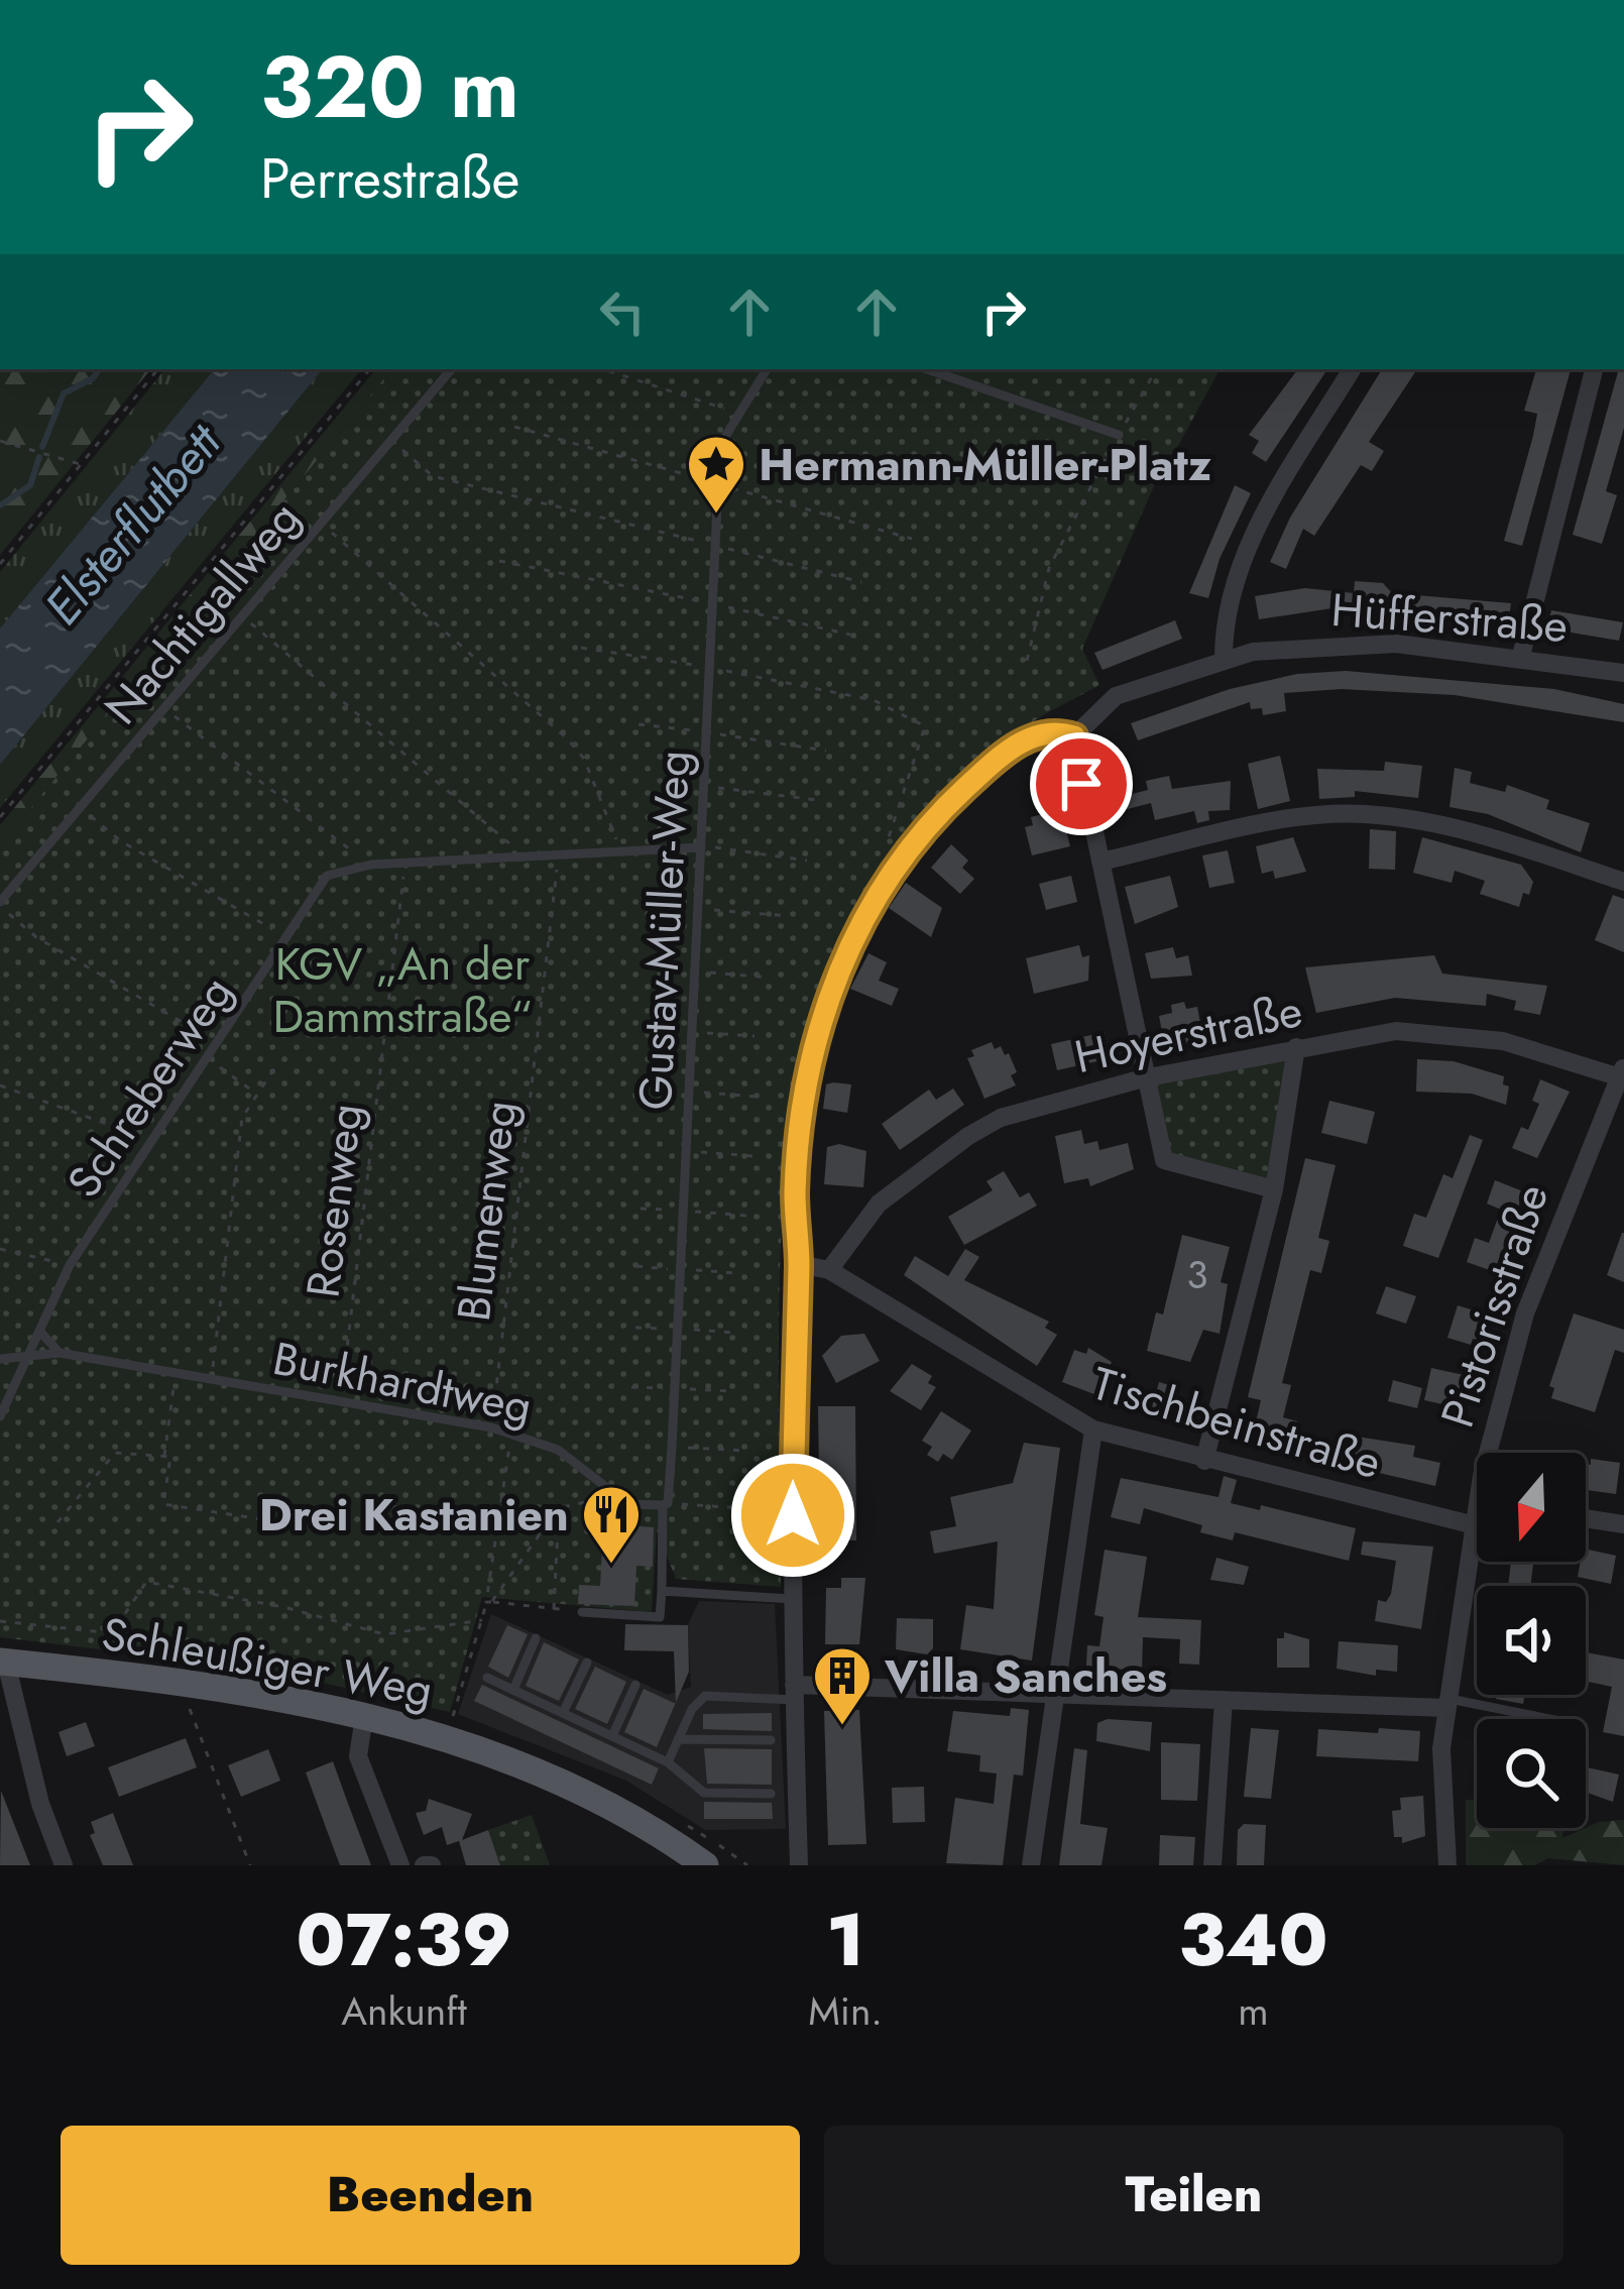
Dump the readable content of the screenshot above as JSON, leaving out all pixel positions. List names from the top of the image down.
{
  "streets": {
    "main road": ["Schleußiger Weg"],
    "street": [
      "Hüfferstraße",
      "Hoyerstraße",
      "Pistorisstraße",
      "Tischbeinstraße"
    ],
    "lane": [
      "Nachtigallweg",
      "Gustav-Müller-Weg",
      "Schreberweg",
      "Burkhardtweg"
    ],
    "path": ["Rosenweg", "Blumenweg"]
  },
  "crossings": [
    ["Gustav-Müller-Weg", "Schreberweg"],
    ["Gustav-Müller-Weg", "Burkhardtweg"],
    ["Hoyerstraße", "Pistorisstraße"],
    ["Hoyerstraße", "Tischbeinstraße"],
    ["Schreberweg", "Rosenweg"],
    ["Schreberweg", "Blumenweg"],
    ["Schreberweg", "Burkhardtweg"],
    ["Rosenweg", "Burkhardtweg"],
    ["Blumenweg", "Burkhardtweg"],
    ["Pistorisstraße", "Tischbeinstraße"]
  ],
  "water": ["Elsterflutbett"],
  "parks": ["KGV „An der Dammstraße“"],
  "places": {
    "place": ["Hermann-Müller-Platz"],
    "restaurant": ["Drei Kastanien"],
    "building": ["Villa Sanches"]
  },
  "house_numbers": ["3"],
  "north": "bottom",
  "page": {
    "turn": ["320 m", "Perrestraße"],
    "eta": [
      "07:39",
      "Ankunft",
      "1",
      "Min.",
      "340",
      "m"
    ],
    "buttons": ["Beenden", "Teilen"]
  }
}
